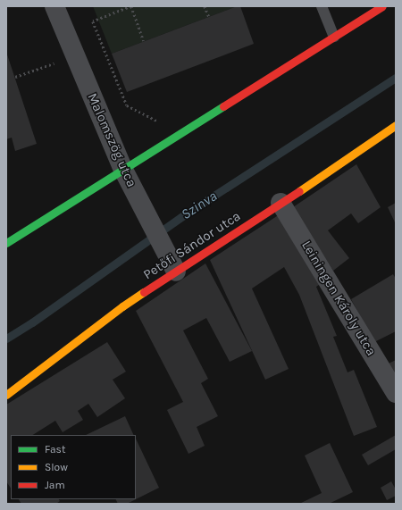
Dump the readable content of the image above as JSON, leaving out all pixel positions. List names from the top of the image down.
{
  "streets": {
    "street": ["Malomszög utca", "Petőfi Sándor utca", "Leiningen Károly utca"]
  },
  "crossings": [
    ["Malomszög utca", "Petőfi Sándor utca"],
    ["Petőfi Sándor utca", "Leiningen Károly utca"]
  ],
  "water": ["Szinva"],
  "legend": ["Fast", "Slow", "Jam"]
}
